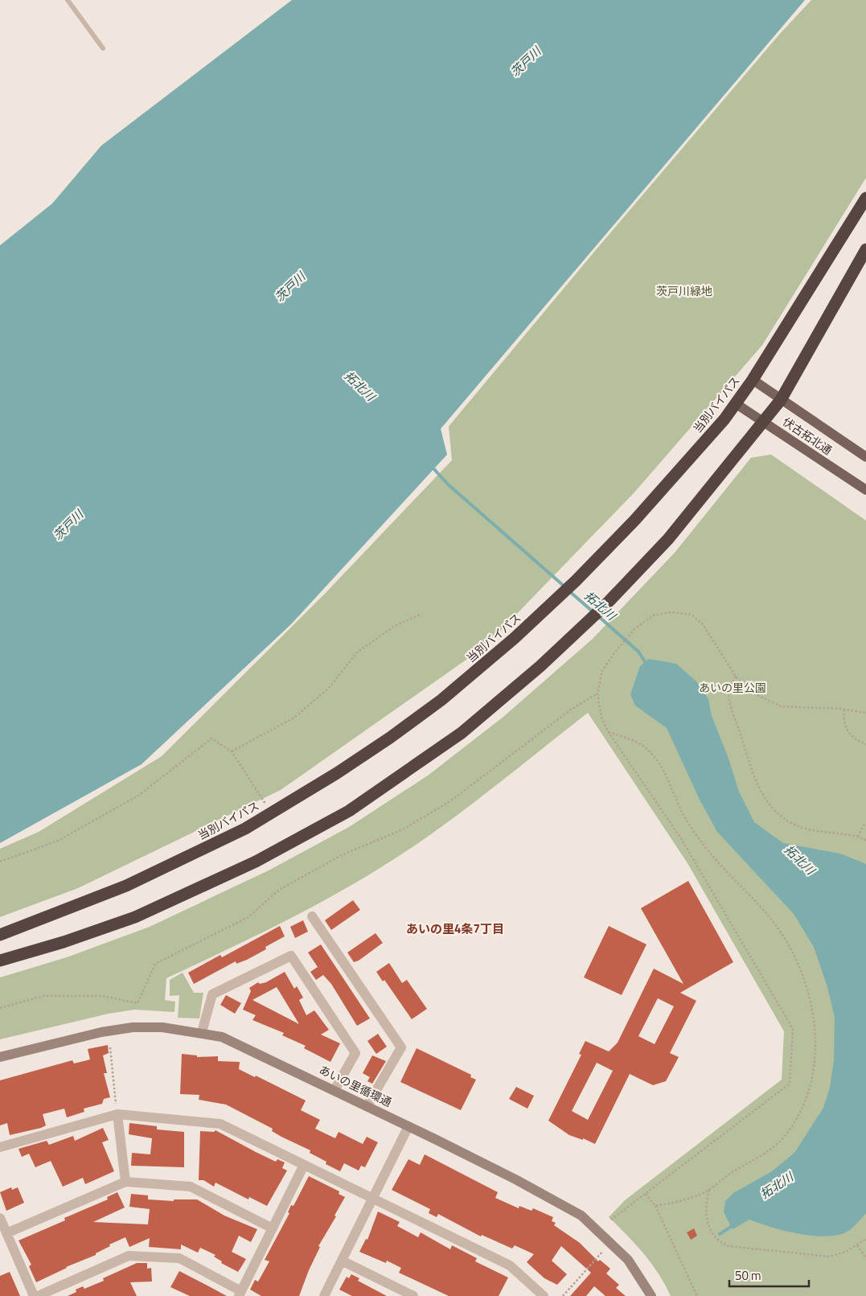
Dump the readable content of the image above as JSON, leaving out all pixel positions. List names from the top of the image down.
{
  "streets": {
    "highway": ["当別バイパス"],
    "main road": ["伏古拓北通"],
    "street": ["あいの里循環通"]
  },
  "crossings": [
    ["当別バイパス", "伏古拓北通"]
  ],
  "districts": ["あいの里4条7丁目"],
  "water": ["茨戸川", "拓北川"],
  "parks": ["茨戸川緑地", "あいの里公園"],
  "scale_bar": "50 m"
}
